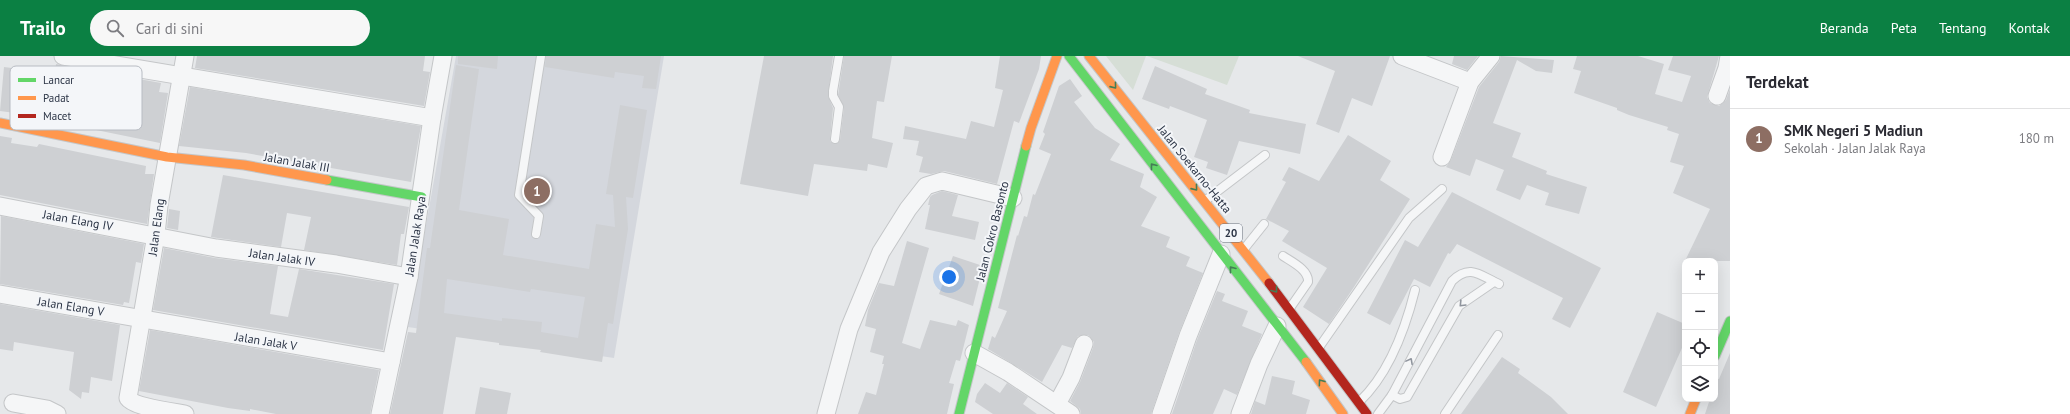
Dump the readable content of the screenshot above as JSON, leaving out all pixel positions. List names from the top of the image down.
{
  "streets": {
    "main road": [
      "Jalan Jalak III",
      "Jalan Soekarno-Hatta",
      "Jalan Cokro Basonto",
      "20"
    ],
    "street": [
      "Jalan Elang IV",
      "Jalan Elang",
      "Jalan Jalak Raya",
      "Jalan Jalak IV",
      "Jalan Elang V",
      "Jalan Jalak V"
    ]
  },
  "crossings": [
    ["Jalan Jalak III", "Jalan Elang"],
    ["Jalan Jalak III", "Jalan Jalak Raya"],
    ["Jalan Elang IV", "Jalan Elang"],
    ["Jalan Elang IV", "Jalan Jalak IV"],
    ["Jalan Elang", "Jalan Jalak IV"],
    ["Jalan Elang", "Jalan Elang V"],
    ["Jalan Elang", "Jalan Jalak V"],
    ["Jalan Jalak Raya", "Jalan Jalak IV"],
    ["Jalan Jalak Raya", "Jalan Jalak V"],
    ["Jalan Elang V", "Jalan Jalak V"]
  ],
  "legend": ["Lancar", "Padat", "Macet"],
  "page": {
    "header": "Trailo",
    "search": "Cari di sini",
    "nav": [
      "Beranda",
      "Peta",
      "Tentang",
      "Kontak"
    ],
    "heading": "Terdekat",
    "list": [
      {
        "mark": "1",
        "name": "SMK Negeri 5 Madiun",
        "note": "Sekolah · Jalan Jalak Raya",
        "value": "180 m"
      }
    ],
    "pins": "1",
    "map_buttons": ["+", "−"]
  }
}
